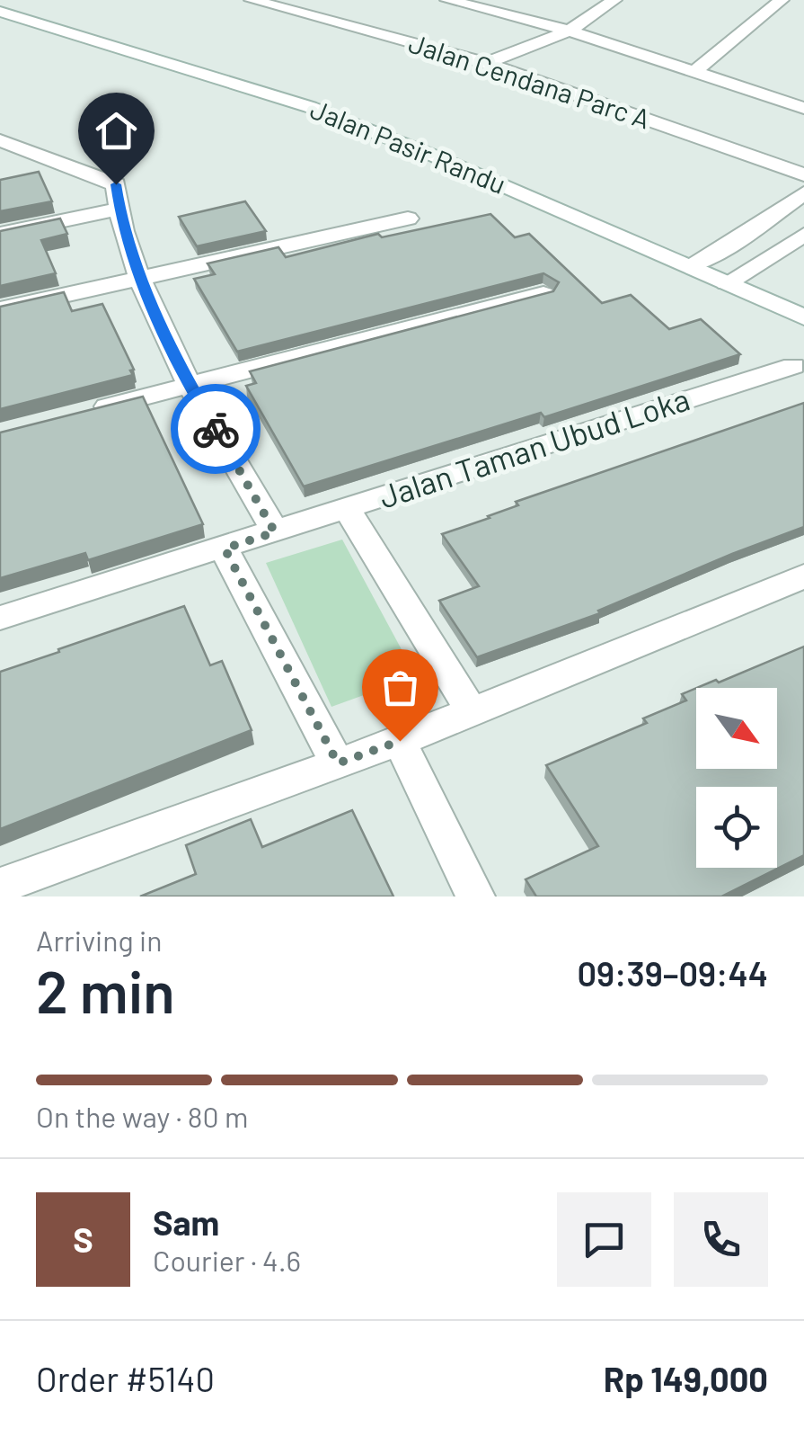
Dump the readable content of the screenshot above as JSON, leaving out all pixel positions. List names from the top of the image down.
{
  "streets": {
    "street": ["Jalan Cendana Parc A", "Jalan Pasir Randu", "Jalan Taman Ubud Loka"]
  },
  "north": "bottom right",
  "page": {
    "heading": ["2 min", "Arriving in", "09:39–09:44"],
    "panel": [
      "Sam",
      "Courier · 4.6",
      "Order #5140",
      "Rp 149,000"
    ],
    "bar": "On the way · 80 m",
    "round": "S"
  }
}
